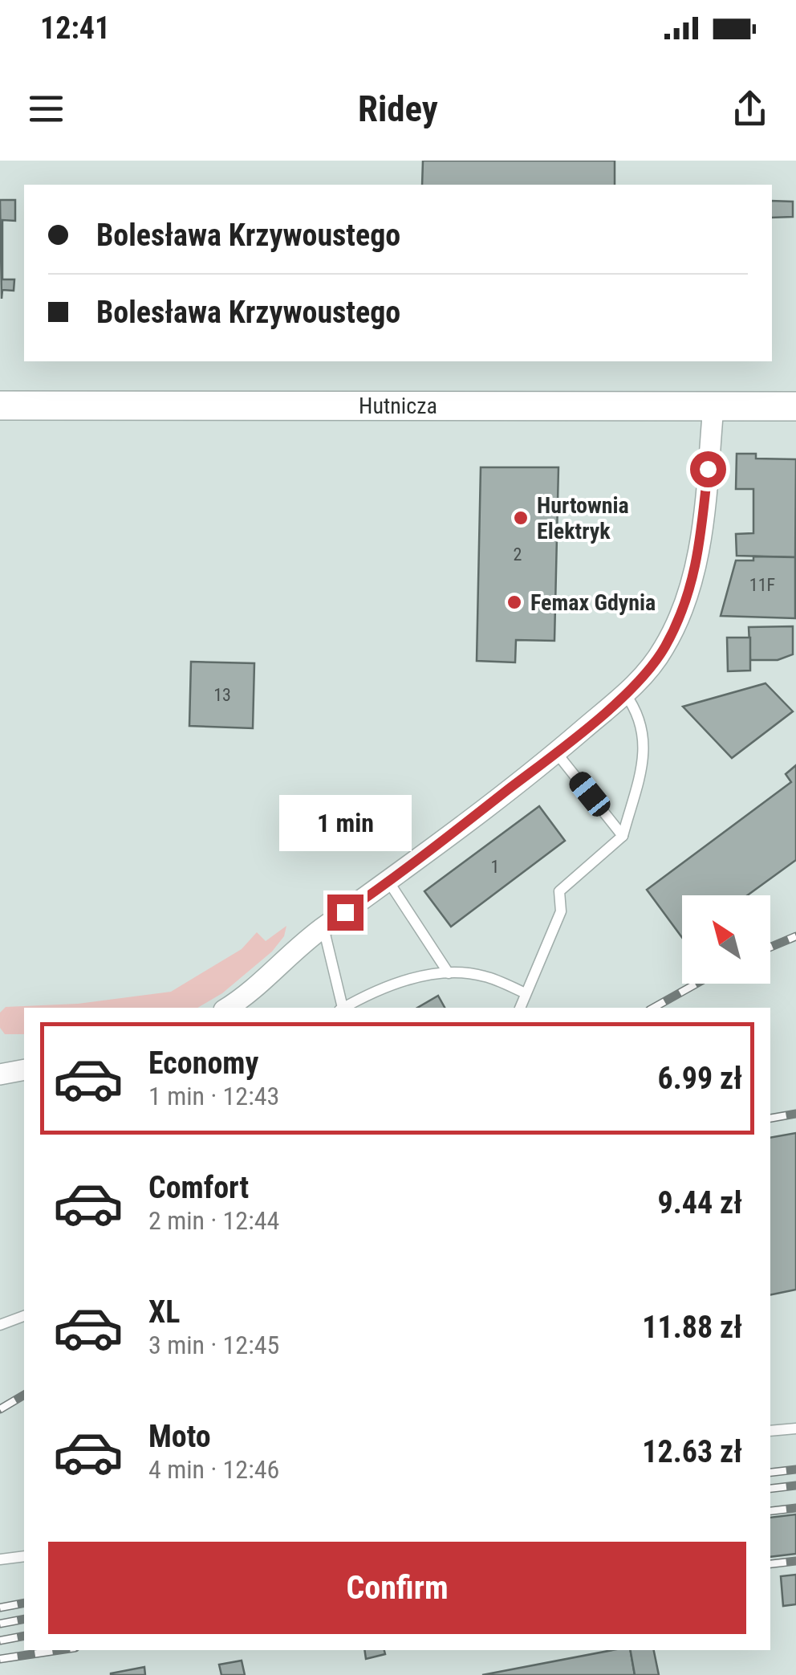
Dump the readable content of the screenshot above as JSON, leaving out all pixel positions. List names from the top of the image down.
{
  "streets": {
    "main road": ["Hutnicza"]
  },
  "places": ["Hurtownia Elektryk", "Femax Gdynia"],
  "house_numbers": [
    "2",
    "11F",
    "13",
    "1"
  ],
  "north": "top left",
  "page": {
    "status": "12:41",
    "header": "Ridey",
    "banner": ["Bolesława Krzywoustego", "Bolesława Krzywoustego"],
    "bubble": "1 min",
    "list": [
      {
        "name": "Economy",
        "note": "1 min · 12:43",
        "value": "6.99 zł"
      },
      {
        "name": "Comfort",
        "note": "2 min · 12:44",
        "value": "9.44 zł"
      },
      {
        "name": "XL",
        "note": "3 min · 12:45",
        "value": "11.88 zł"
      },
      {
        "name": "Moto",
        "note": "4 min · 12:46",
        "value": "12.63 zł"
      }
    ],
    "buttons": "Confirm"
  }
}
